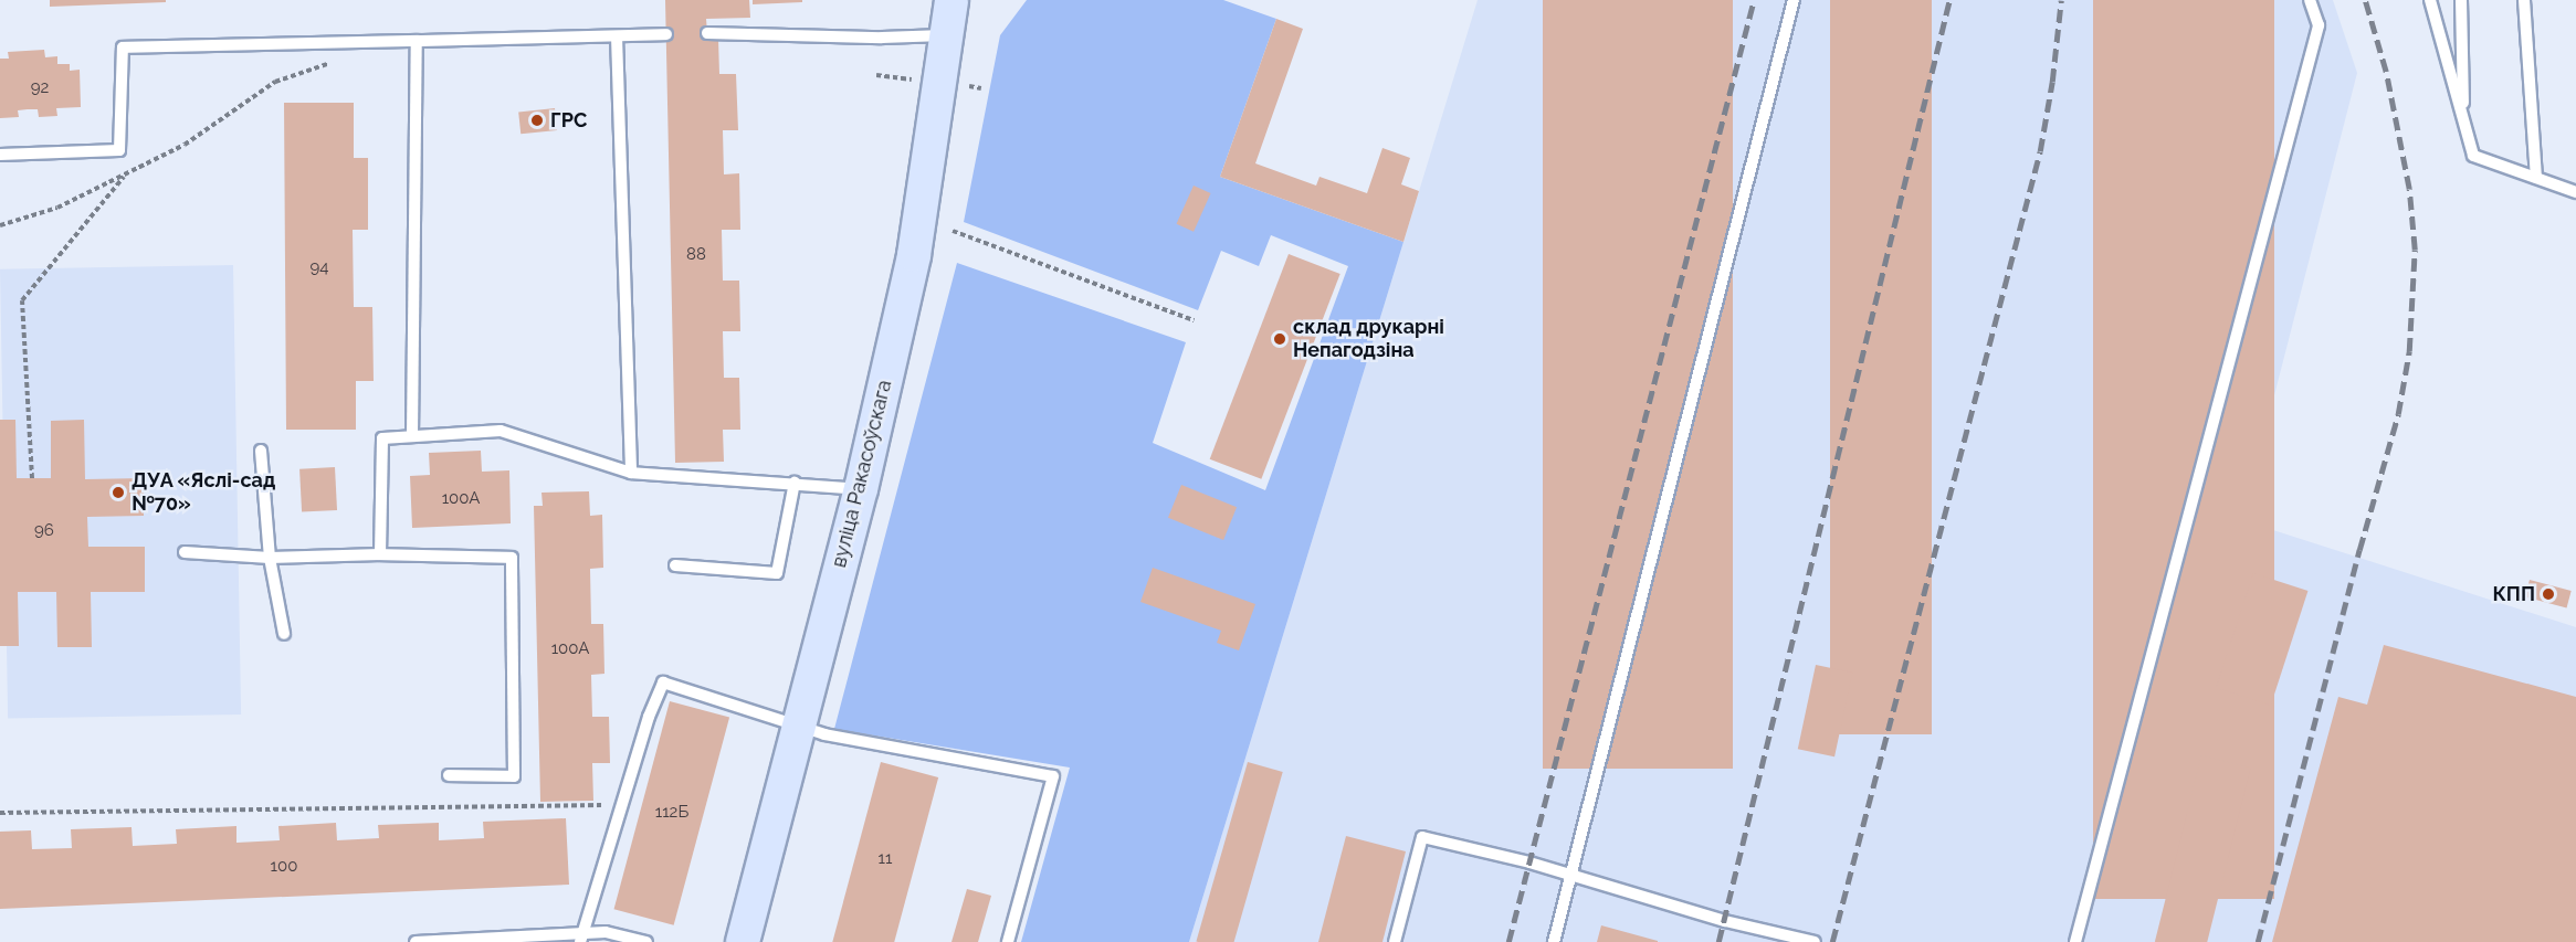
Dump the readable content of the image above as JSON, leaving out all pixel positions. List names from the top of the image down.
{
  "streets": {
    "main road": ["вуліца Ракасоўскага"]
  },
  "places": [
    "ГРС",
    "склад друкарні Непагодзіна",
    "ДУА «Яслі-сад №70»",
    "КПП"
  ],
  "house_numbers": [
    "92",
    "88",
    "94",
    "100А",
    "96",
    "100А",
    "112Б",
    "11",
    "100"
  ]
}
